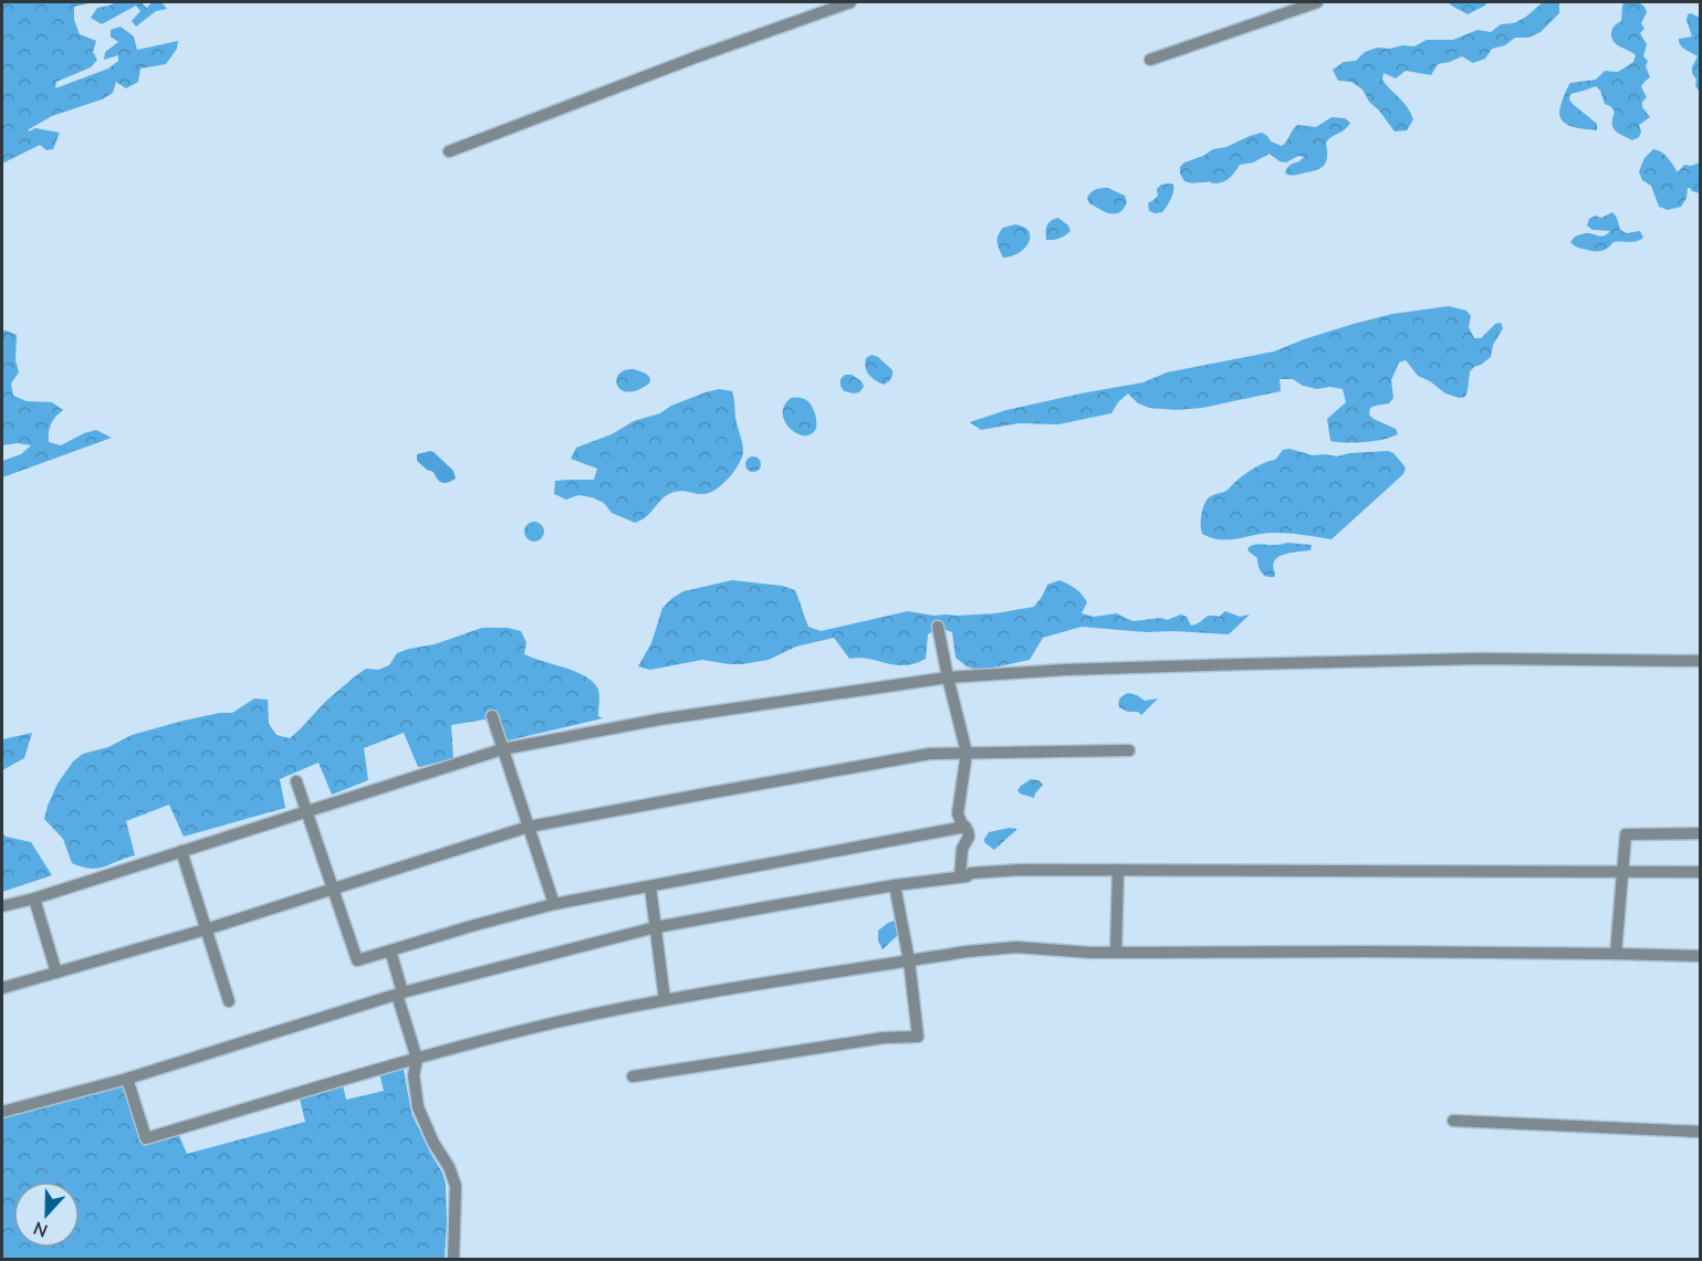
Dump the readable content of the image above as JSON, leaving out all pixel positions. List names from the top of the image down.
{
  "north": "bottom"
}
